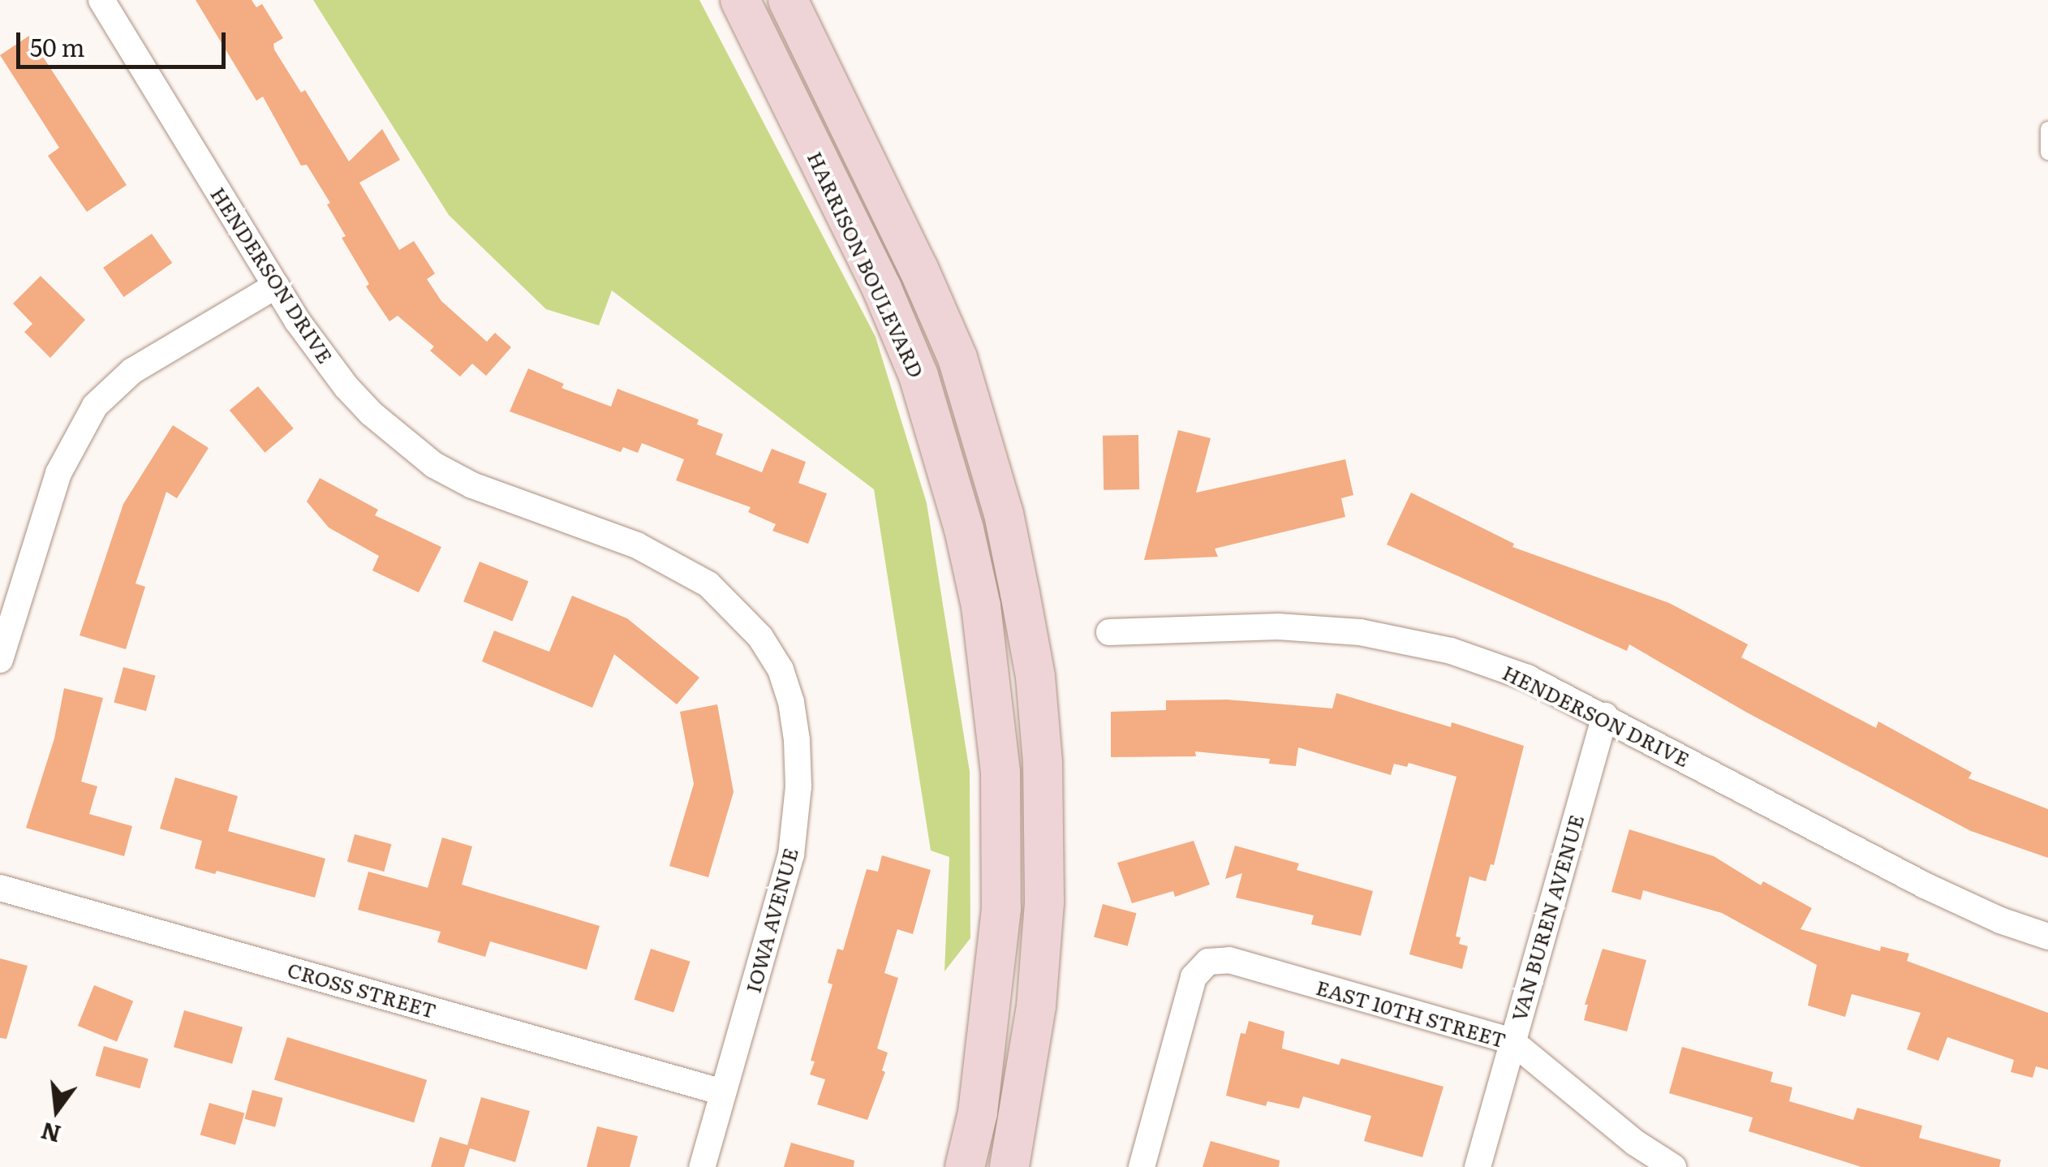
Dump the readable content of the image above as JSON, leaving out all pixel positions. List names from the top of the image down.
{
  "streets": {
    "main road": ["HARRISON BOULEVARD"],
    "street": [
      "HENDERSON DRIVE",
      "VAN BUREN AVENUE",
      "IOWA AVENUE",
      "CROSS STREET",
      "EAST 10TH STREET"
    ]
  },
  "crossings": [
    ["HENDERSON DRIVE", "VAN BUREN AVENUE"],
    ["HENDERSON DRIVE", "IOWA AVENUE"],
    ["VAN BUREN AVENUE", "EAST 10TH STREET"],
    ["IOWA AVENUE", "CROSS STREET"]
  ],
  "scale_bar": "50 m",
  "north": "bottom"
}
